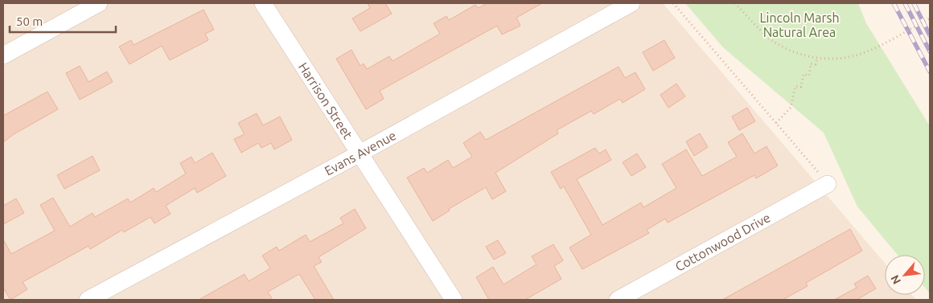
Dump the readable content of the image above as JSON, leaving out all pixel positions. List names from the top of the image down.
{
  "streets": {
    "street": ["Harrison Street", "Evans Avenue", "Cottonwood Drive"]
  },
  "crossings": [
    ["Harrison Street", "Evans Avenue"]
  ],
  "parks": ["Lincoln Marsh Natural Area"],
  "scale_bar": "50 m",
  "north": "bottom left"
}
